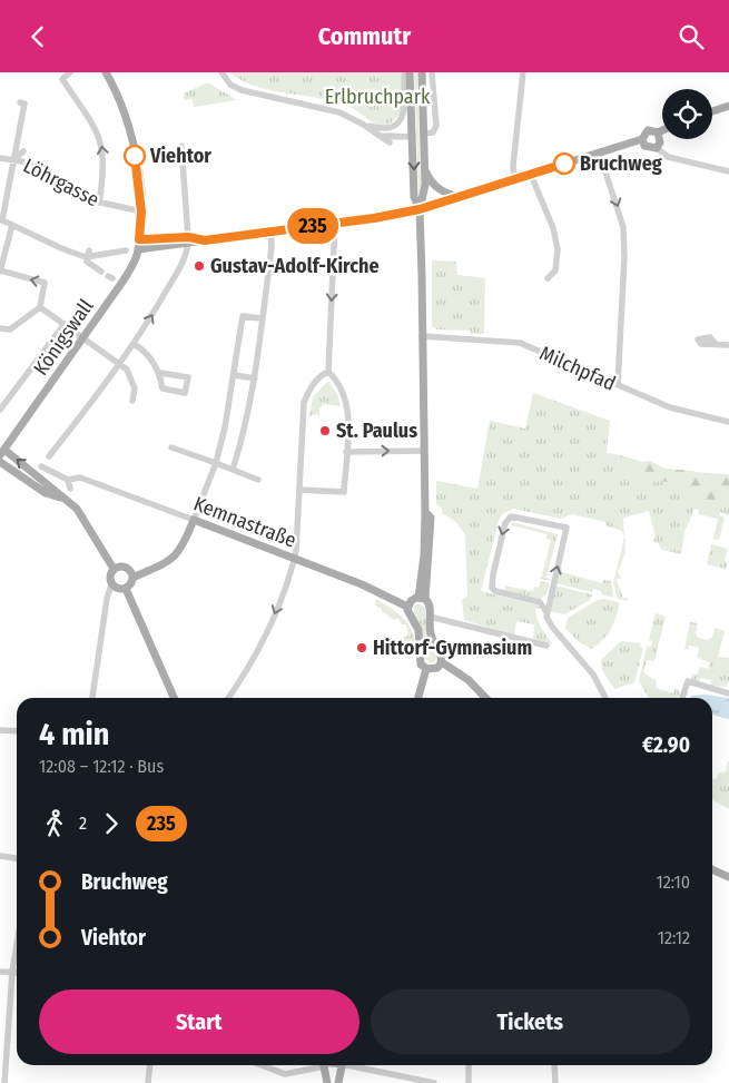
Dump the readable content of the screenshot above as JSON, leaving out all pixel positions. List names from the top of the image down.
{
  "streets": {
    "main road": ["Königswall", "Kemnastraße"],
    "street": ["Löhrgasse", "Milchpfad"]
  },
  "crossings": [
    ["Löhrgasse", "Königswall"]
  ],
  "parks": ["Erlbruchpark"],
  "places": [
    "Viehtor",
    "Bruchweg",
    "Gustav-Adolf-Kirche",
    "St. Paulus",
    "Hittorf-Gymnasium"
  ],
  "lines": ["bus line 235"],
  "page": {
    "header": "Commutr",
    "on_map": "235",
    "heading": ["4 min", "12:08 – 12:12 · Bus", "€2.90"],
    "legs": ["2", "235"],
    "list": [
      {
        "name": "Bruchweg",
        "value": "12:10"
      },
      {
        "name": "Viehtor",
        "value": "12:12"
      }
    ],
    "buttons": ["Start", "Tickets"]
  }
}
